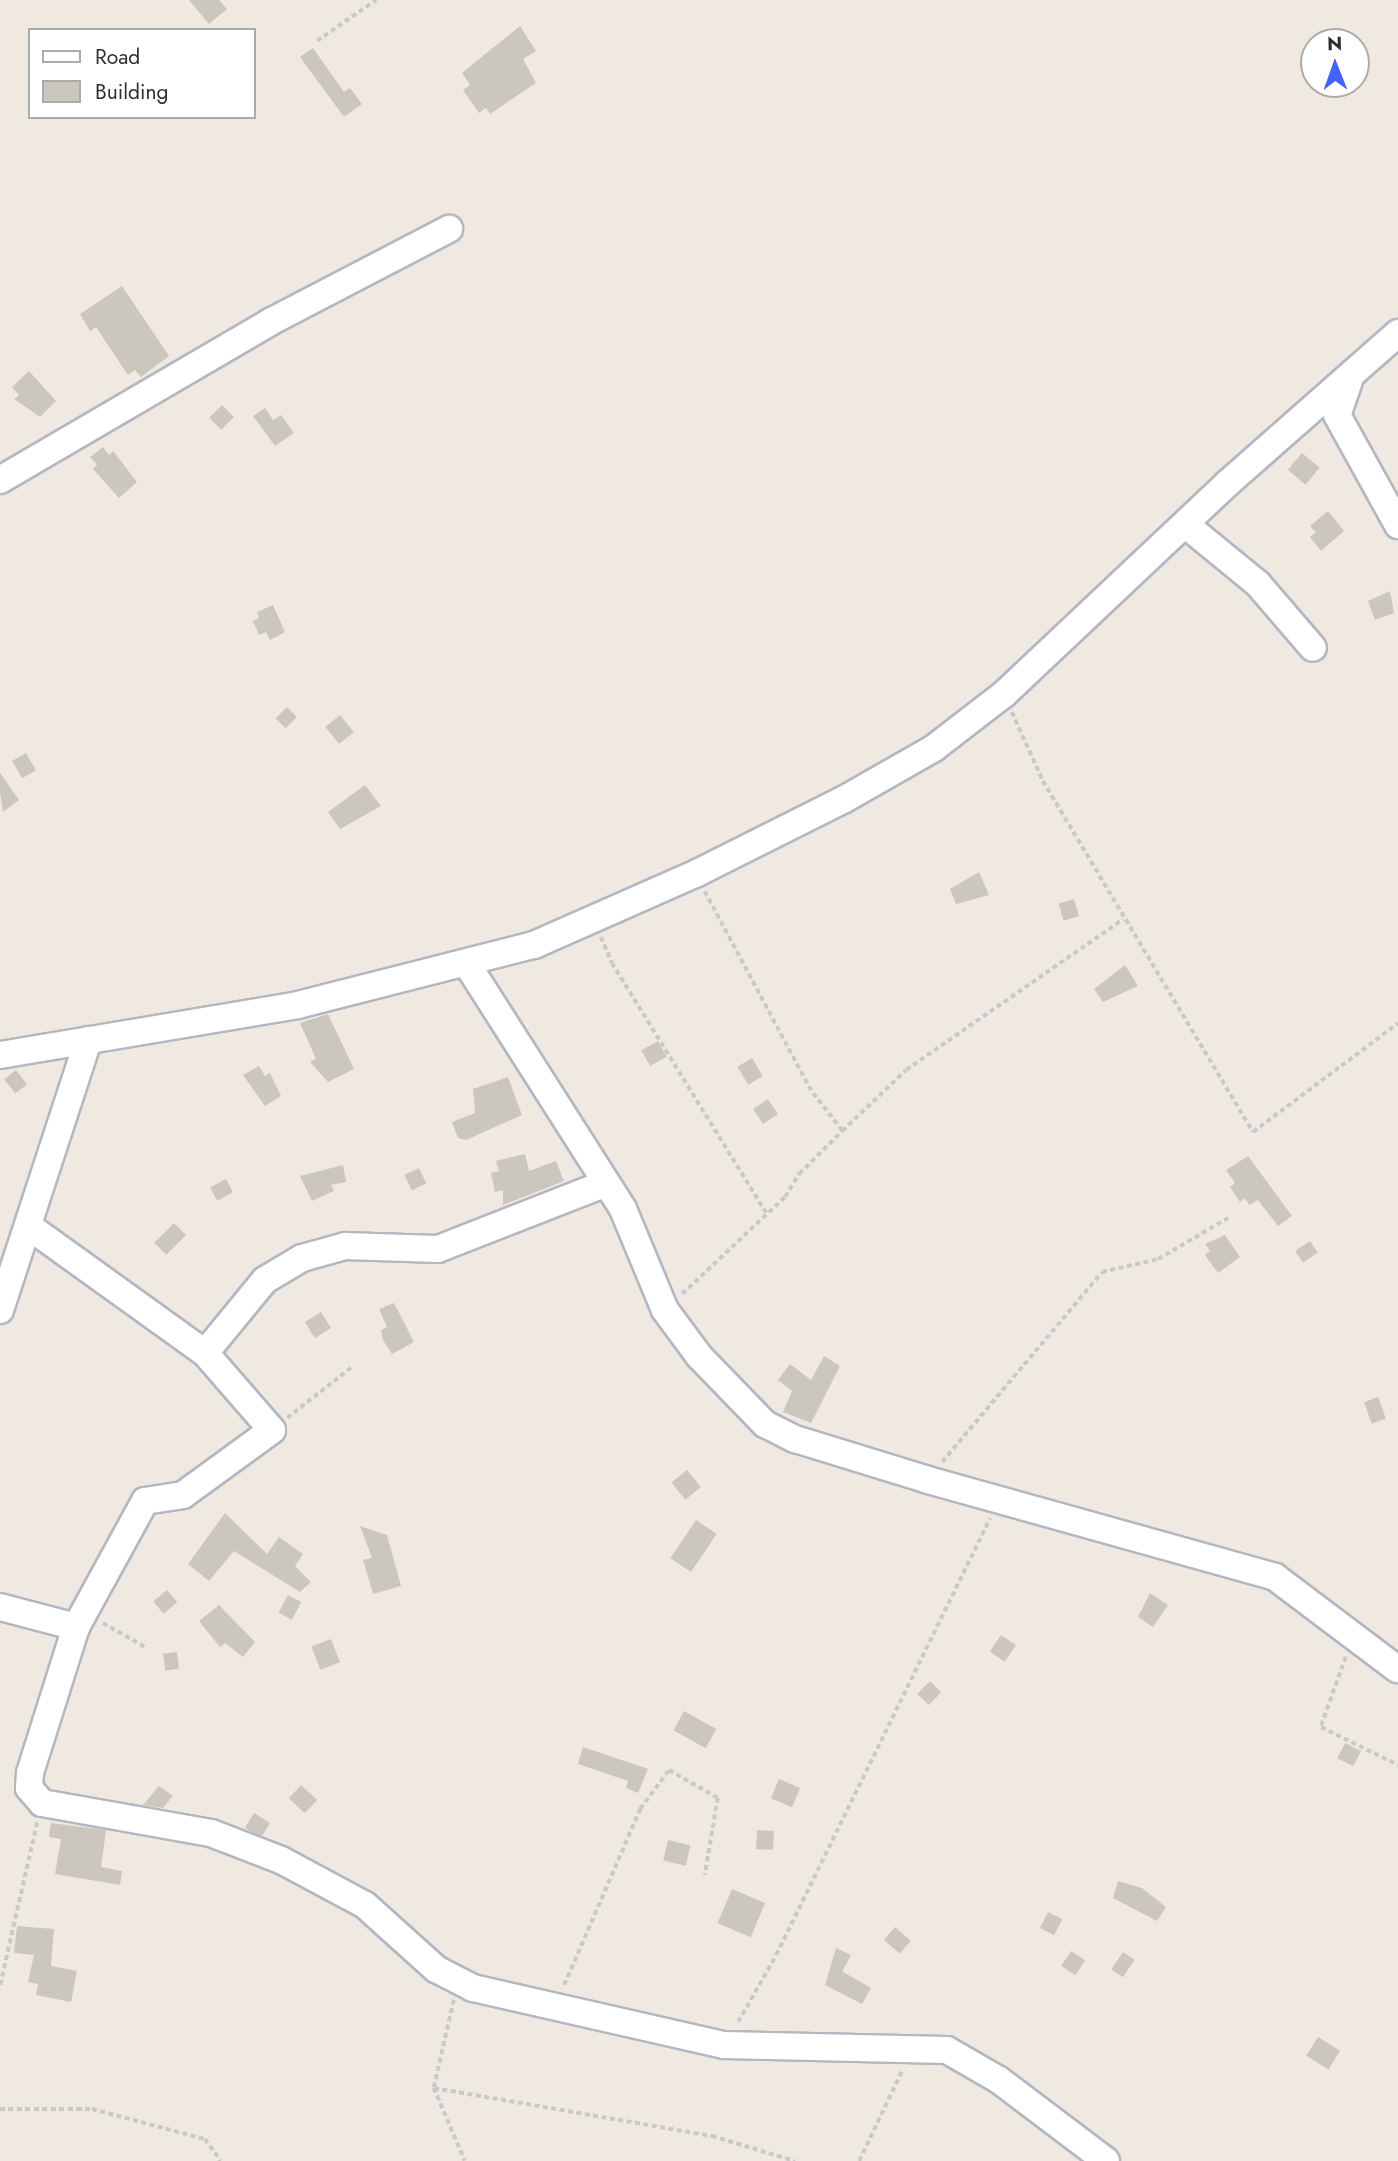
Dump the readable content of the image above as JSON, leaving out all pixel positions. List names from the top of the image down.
{
  "legend": ["Road", "Building"],
  "north": "top"
}
